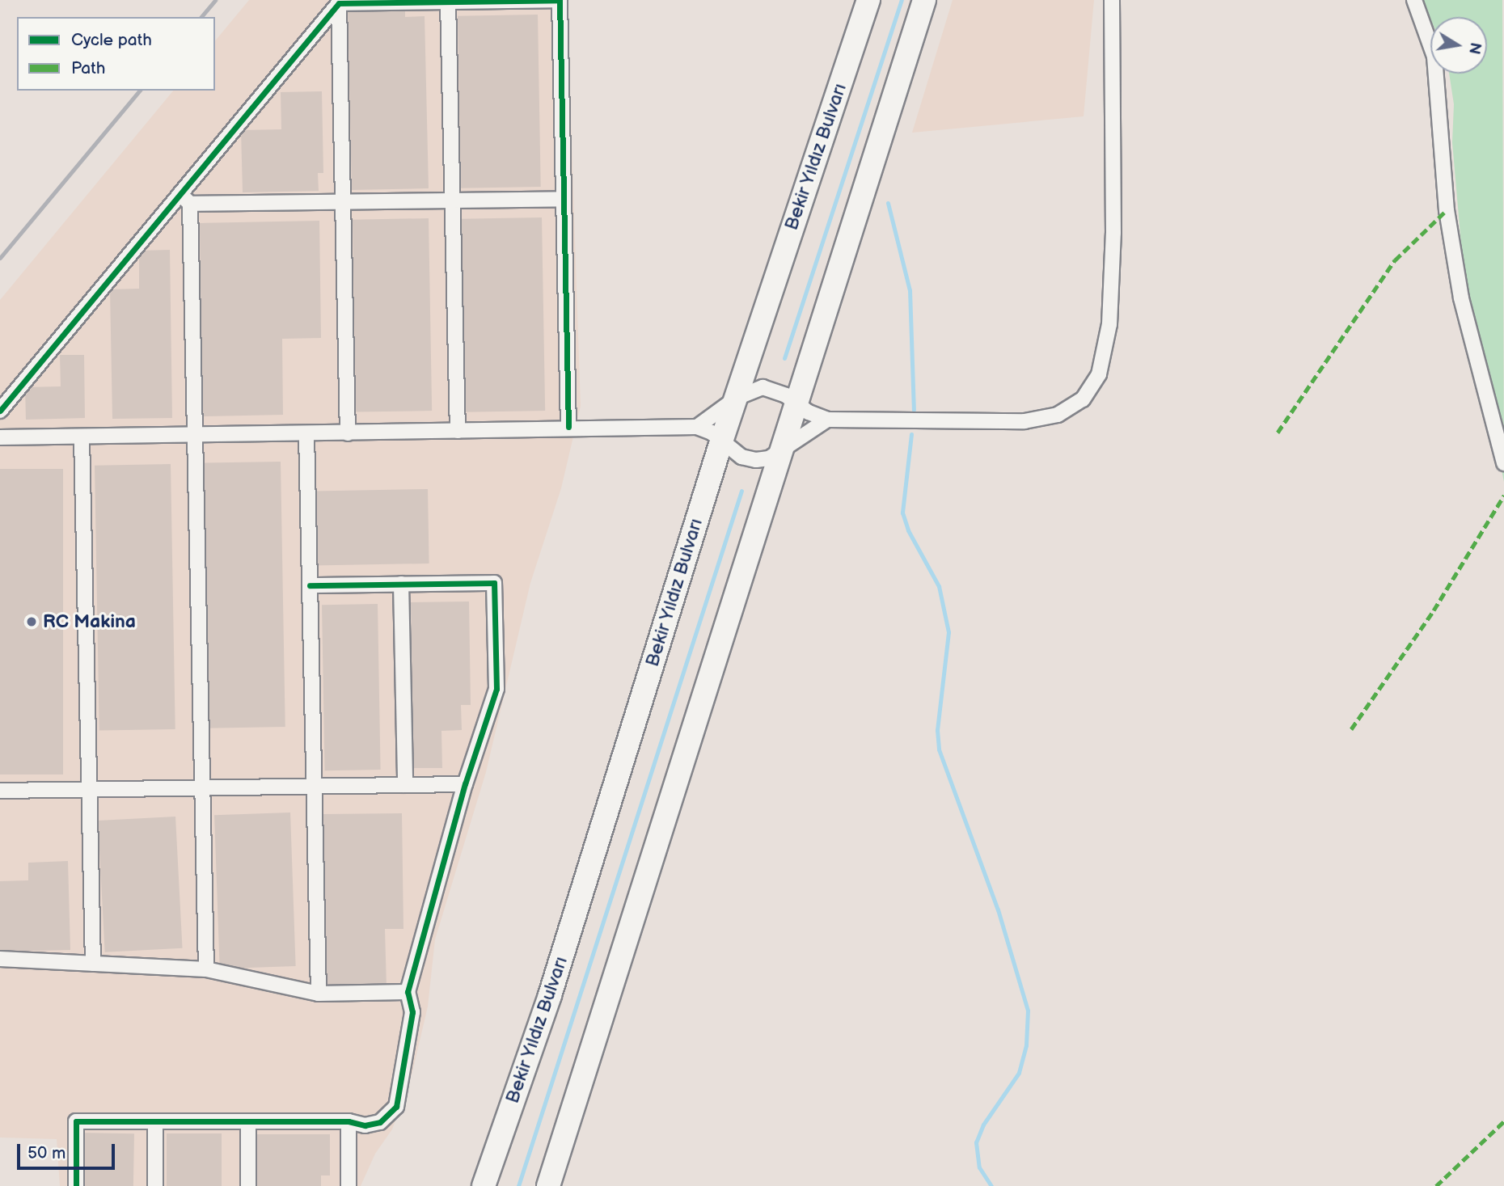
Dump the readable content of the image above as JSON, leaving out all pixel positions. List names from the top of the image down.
{
  "streets": {
    "main road": ["Bekir Yıldız Bulvarı"]
  },
  "places": ["RC Makina"],
  "legend": ["Cycle path", "Path"],
  "scale_bar": "50 m",
  "north": "right"
}
